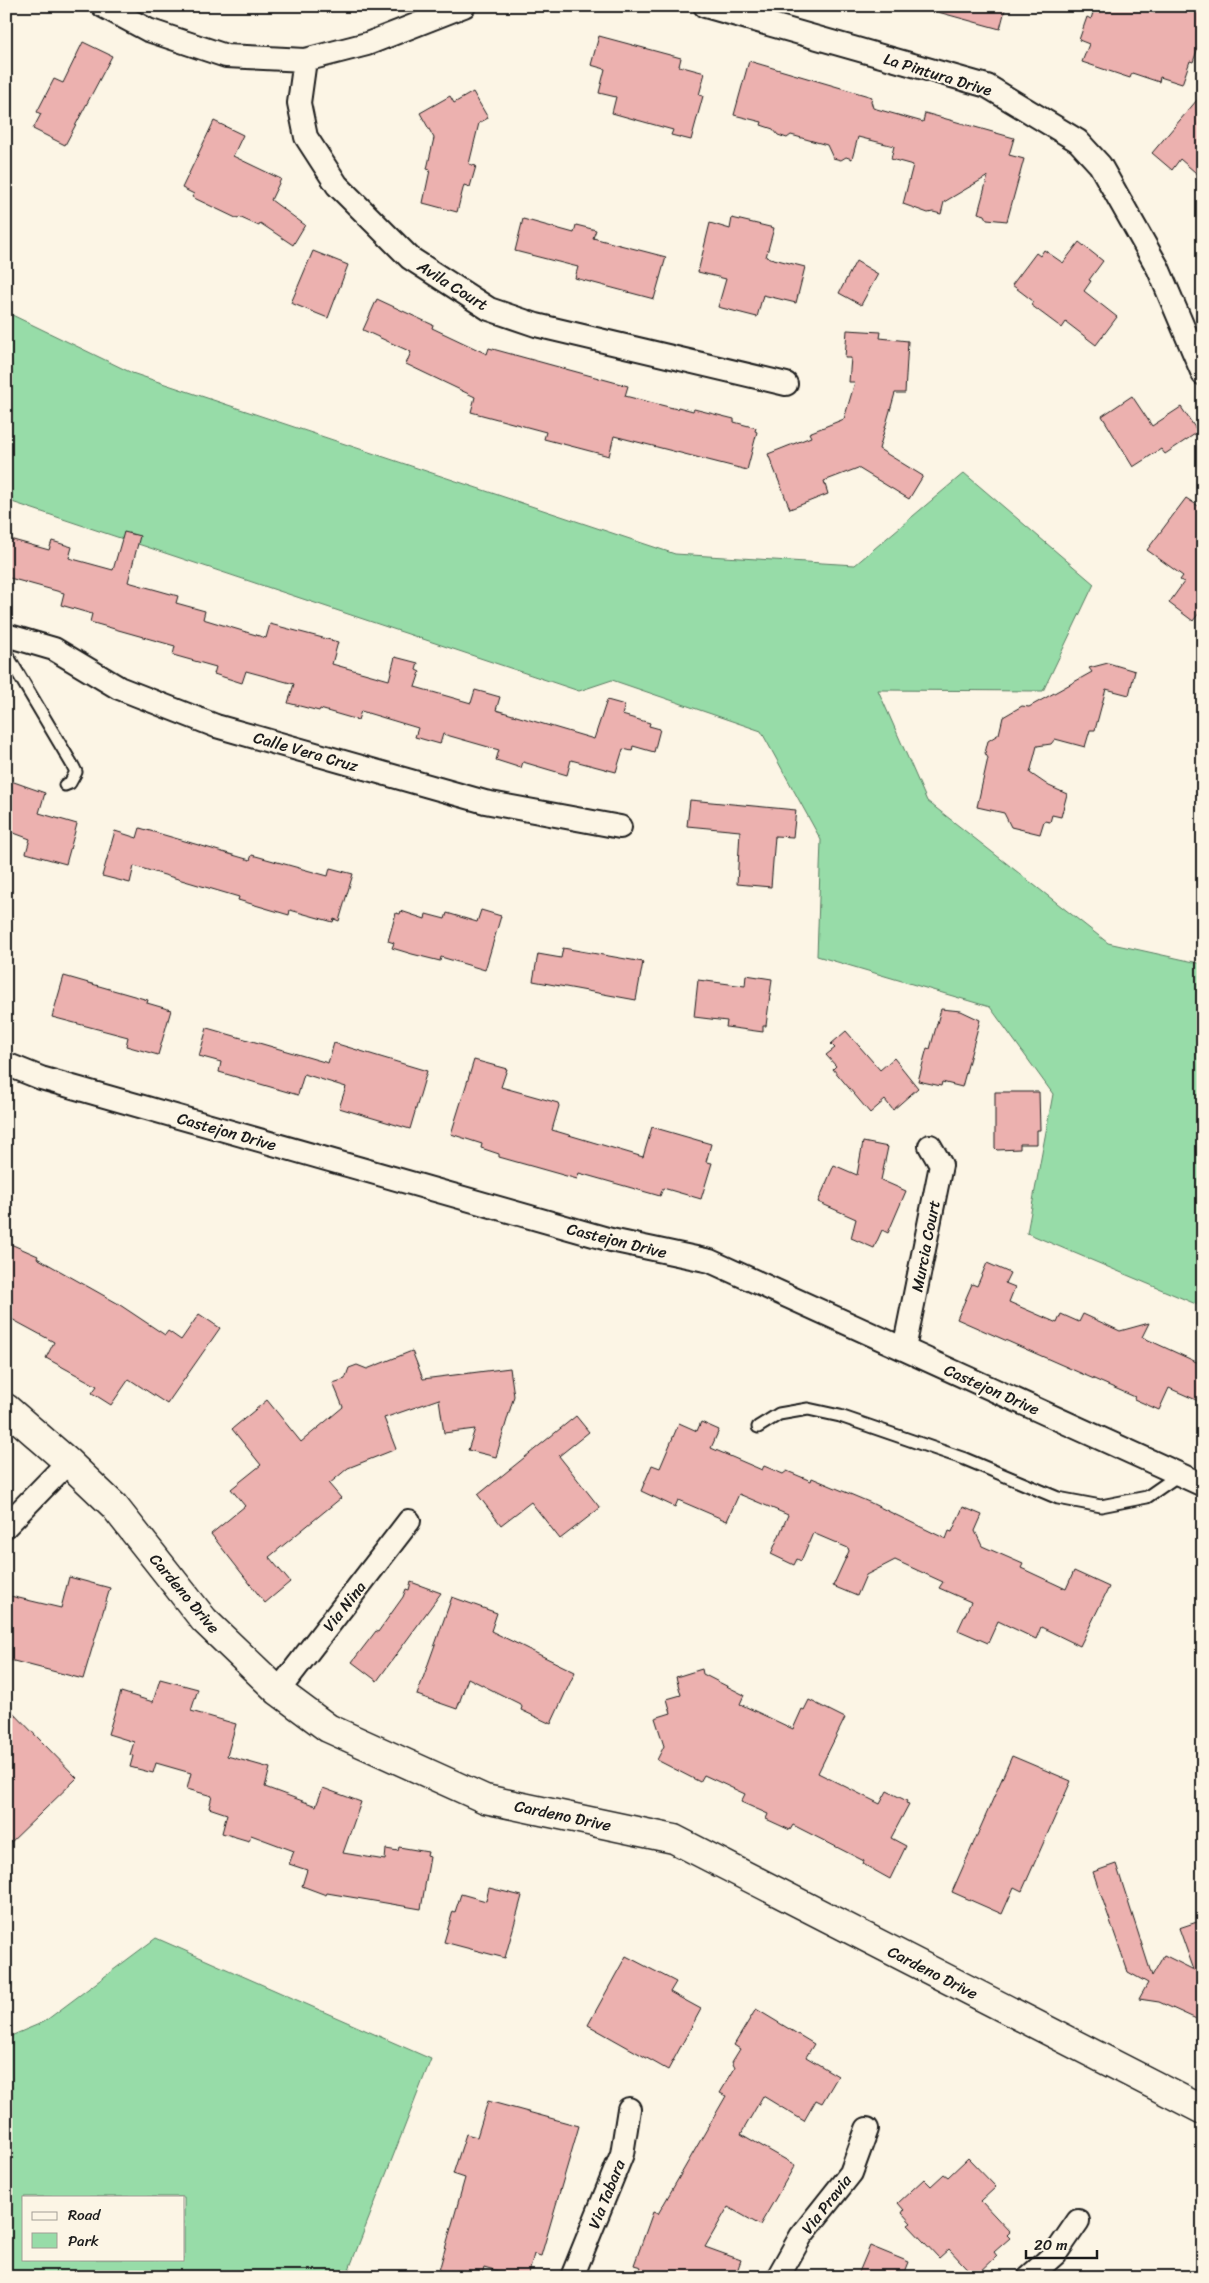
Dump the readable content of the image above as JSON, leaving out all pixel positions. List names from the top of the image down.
{
  "streets": {
    "street": [
      "La Pintura Drive",
      "Avila Court",
      "Calle Vera Cruz",
      "Castejon Drive",
      "Murcia Court",
      "Cardeno Drive",
      "Via Nina",
      "Via Tabara",
      "Via Pravia"
    ]
  },
  "crossings": [
    ["Castejon Drive", "Murcia Court"],
    ["Cardeno Drive", "Via Nina"]
  ],
  "legend": ["Road", "Park"],
  "scale_bar": "20 m"
}
